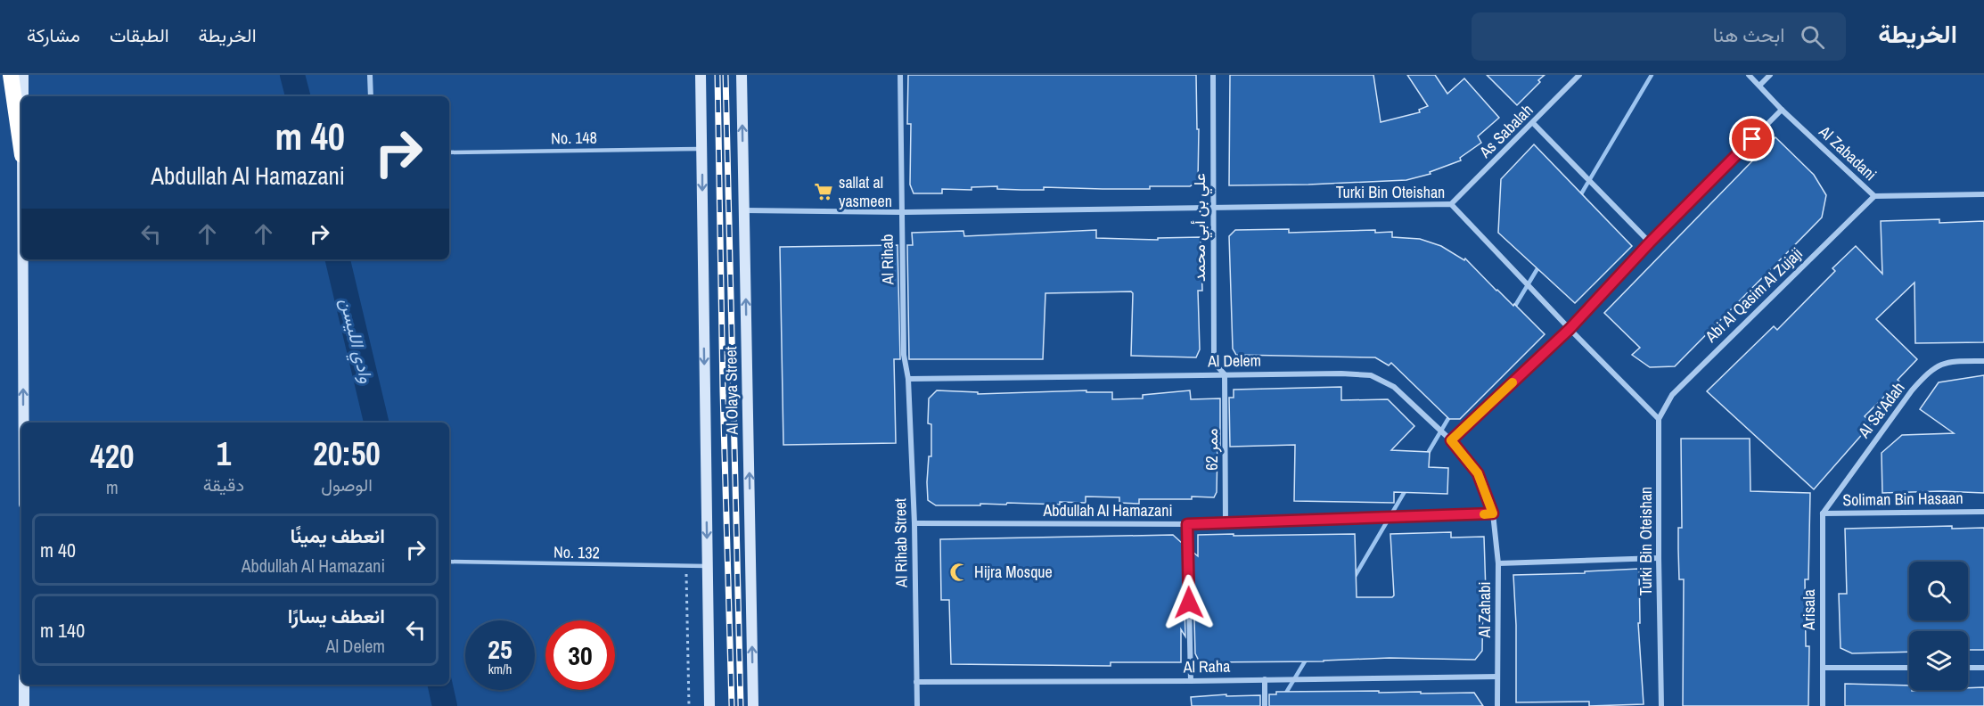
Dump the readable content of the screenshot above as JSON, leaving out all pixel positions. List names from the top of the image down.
{
  "streets": {
    "main road": ["Al Olaya Street"],
    "street": [
      "As Sabalah",
      "Al Zabadani",
      "Turki Bin Oteishan",
      "علي بن أبي محمد",
      "Al Rihab",
      "Abi Al Qasim Al Zujaji",
      "Al Delem",
      "Al Sa'Adah",
      "ممر 62",
      "Soliman Bin Hasaan",
      "Abdullah Al Hamazani",
      "Al Rihab Street",
      "Al Zahabi",
      "Arisala",
      "Al Raha"
    ],
    "lane": ["No. 148", "No. 132"]
  },
  "crossings": [
    ["As Sabalah", "Turki Bin Oteishan"],
    ["No. 148", "Al Olaya Street"],
    ["Al Zabadani", "Abi Al Qasim Al Zujaji"],
    ["Turki Bin Oteishan", "علي بن أبي محمد"],
    ["Turki Bin Oteishan", "Al Rihab"],
    ["Turki Bin Oteishan", "Abi Al Qasim Al Zujaji"],
    ["Turki Bin Oteishan", "Al Olaya Street"],
    ["علي بن أبي محمد", "Al Delem"],
    ["علي بن أبي محمد", "ممر 62"],
    ["Al Rihab", "Al Delem"],
    ["Al Rihab", "Al Rihab Street"],
    ["Al Delem", "ممر 62"],
    ["Al Delem", "Abdullah Al Hamazani"],
    ["Al Delem", "Al Rihab Street"],
    ["Al Delem", "Al Zahabi"],
    ["Al Olaya Street", "No. 132"],
    ["Al Sa'Adah", "Soliman Bin Hasaan"],
    ["Al Sa'Adah", "Arisala"],
    ["ممر 62", "Abdullah Al Hamazani"],
    ["Soliman Bin Hasaan", "Arisala"],
    ["Abdullah Al Hamazani", "Al Rihab Street"],
    ["Abdullah Al Hamazani", "Al Zahabi"],
    ["Al Rihab Street", "Al Raha"],
    ["Al Zahabi", "Al Raha"]
  ],
  "water": ["وادي الليسن"],
  "places": {
    "supermarket": ["sallat al yasmeen"],
    "mosque": ["Hijra Mosque"]
  },
  "page": {
    "header": "الخريطة",
    "search": "ابحث هنا",
    "nav": ["الخريطة", "الطبقات", "مشاركة"],
    "turn": ["40 m", "Abdullah Al Hamazani"],
    "eta": [
      "20:50",
      "الوصول",
      "1",
      "دقيقة",
      "420",
      "m"
    ],
    "list": [
      {
        "name": "انعطف يمينًا",
        "note": "Abdullah Al Hamazani",
        "value": "40 m"
      },
      {
        "name": "انعطف يسارًا",
        "note": "Al Delem",
        "value": "140 m"
      }
    ],
    "speed": "25 km/h",
    "limit": "30"
  }
}
